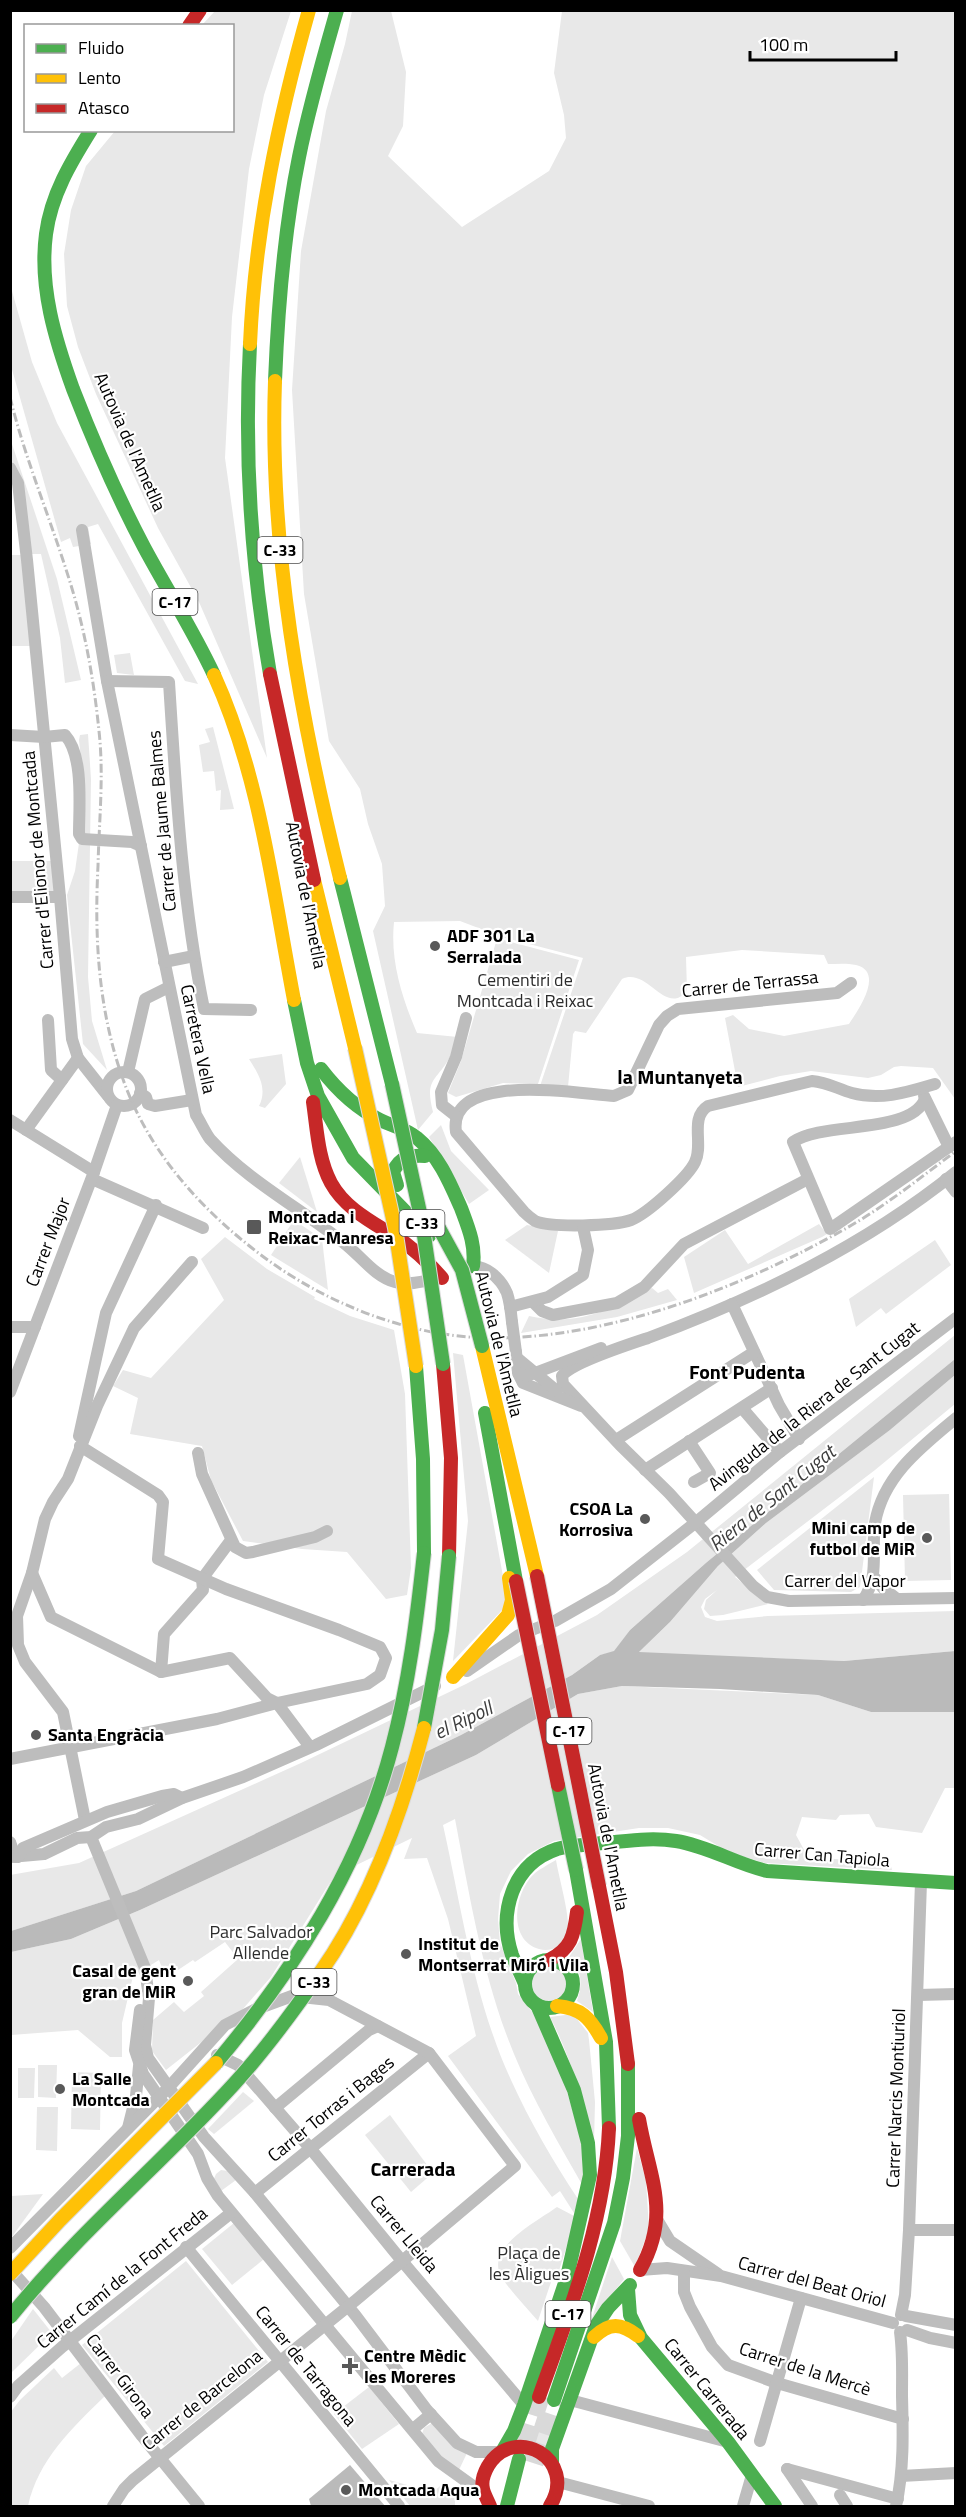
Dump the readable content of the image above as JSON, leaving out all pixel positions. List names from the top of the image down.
{
  "streets": {
    "main road": [
      "Autovia de l'Ametlla",
      "C-33",
      "C-17",
      "Carrer Can Tapiola",
      "Carrer Carrerada"
    ],
    "street": [
      "Carrer de Jaume Balmes",
      "Carrer d'Elionor de Montcada",
      "Carrer de Terrassa",
      "Carretera Vella",
      "Carrer Major",
      "Avinguda de la Riera de Sant Cugat",
      "Carrer del Vapor",
      "Carrer Narcis Montiuriol",
      "Carrer Torras i Bages",
      "Carrer Lleida",
      "Carrer Camí de la Font Freda",
      "Carrer del Beat Oriol",
      "Carrer de Tarragona",
      "Carrer de la Mercè",
      "Carrer Girona",
      "Carrer de Barcelona"
    ]
  },
  "crossings": [
    ["Autovia de l'Ametlla", "C-17"],
    ["C-17", "Carrer del Beat Oriol"],
    ["Carrer de Jaume Balmes", "Carretera Vella"],
    ["Carrer d'Elionor de Montcada", "Carrer Major"],
    ["Avinguda de la Riera de Sant Cugat", "Carrer del Vapor"],
    ["Carrer Can Tapiola", "Carrer Narcis Montiuriol"],
    ["Carrer Narcis Montiuriol", "Carrer del Beat Oriol"],
    ["Carrer Narcis Montiuriol", "Carrer de la Mercè"],
    ["Carrer Torras i Bages", "Carrer Lleida"],
    ["Carrer Torras i Bages", "Carrer de Barcelona"],
    ["Carrer Lleida", "Carrer de Barcelona"],
    ["Carrer Camí de la Font Freda", "Carrer de Tarragona"],
    ["Carrer Camí de la Font Freda", "Carrer Girona"],
    ["Carrer del Beat Oriol", "Carrer de la Mercè"],
    ["Carrer de Tarragona", "Carrer de Barcelona"],
    ["Carrer Girona", "Carrer de Barcelona"]
  ],
  "districts": ["la Muntanyeta", "Font Pudenta", "Carrerada"],
  "water": ["Riera de Sant Cugat", "el Ripoll"],
  "parks": ["Cementiri de Montcada i Reixac", "Parc Salvador Allende", "Plaça de les Àligues"],
  "places": {
    "other": [
      "ADF 301 La Serralada",
      "CSOA La Korrosiva",
      "Mini camp de futbol de MiR",
      "Santa Engràcia",
      "Institut de Montserrat Miró i Vila",
      "Casal de gent gran de MiR",
      "La Salle Montcada",
      "Montcada Aqua"
    ],
    "transit": ["Montcada i Reixac-Manresa"],
    "health": ["Centre Mèdic les Moreres"]
  },
  "legend": ["Fluido", "Lento", "Atasco"],
  "scale_bar": "100 m"
}
